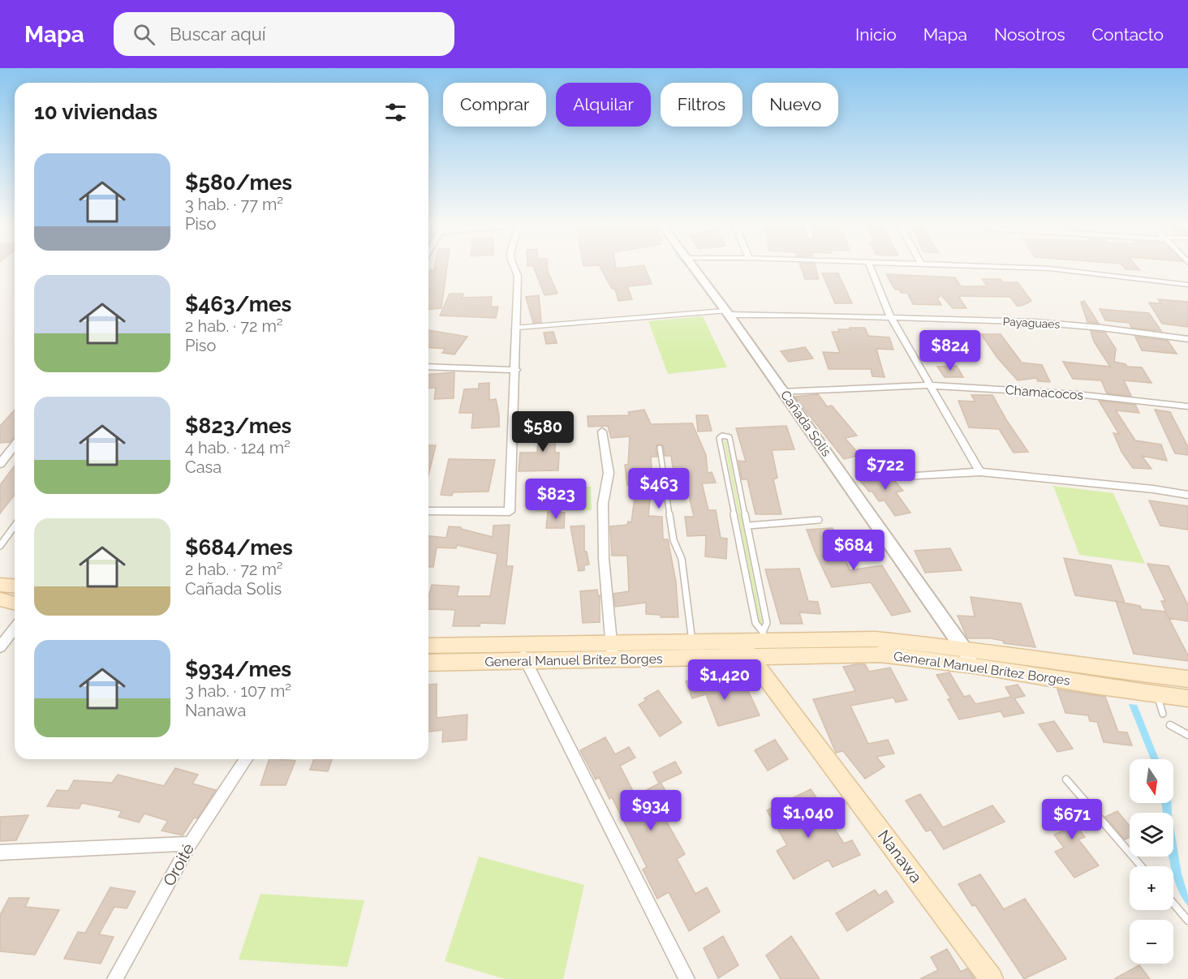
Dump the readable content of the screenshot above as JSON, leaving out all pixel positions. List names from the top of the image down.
{
  "streets": {
    "main road": ["General Manuel Brítez Borges", "Nanawa"],
    "street": [
      "Payaguaes",
      "Chamacocos",
      "Cañada Solis",
      "Oroité"
    ]
  },
  "crossings": [
    ["Payaguaes", "Cañada Solis"],
    ["Chamacocos", "Cañada Solis"],
    ["Cañada Solis", "General Manuel Brítez Borges"],
    ["General Manuel Brítez Borges", "Nanawa"]
  ],
  "north": "bottom",
  "page": {
    "header": "Mapa",
    "search": "Buscar aquí",
    "nav": [
      "Inicio",
      "Mapa",
      "Nosotros",
      "Contacto"
    ],
    "chip": [
      "Comprar",
      "Alquilar",
      "Filtros",
      "Nuevo"
    ],
    "heading": "10 viviendas",
    "list": [
      {
        "name": "$580/mes",
        "note": "3 hab. · 77 m² · Piso"
      },
      {
        "name": "$463/mes",
        "note": "2 hab. · 72 m² · Piso"
      },
      {
        "name": "$823/mes",
        "note": "4 hab. · 124 m² · Casa"
      },
      {
        "name": "$684/mes",
        "note": "2 hab. · 72 m² · Cañada Solis"
      },
      {
        "name": "$934/mes",
        "note": "3 hab. · 107 m² · Nanawa"
      }
    ],
    "price": [
      "$824",
      "$580",
      "$722",
      "$463",
      "$823",
      "$684",
      "$1,420",
      "$934",
      "$1,040",
      "$671"
    ],
    "map_buttons": ["+", "−"]
  }
}
